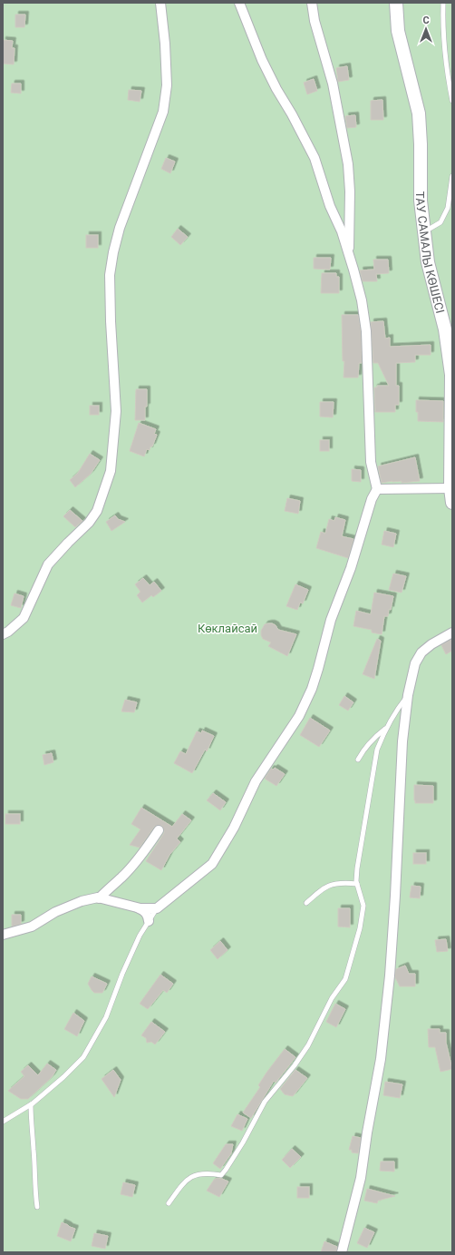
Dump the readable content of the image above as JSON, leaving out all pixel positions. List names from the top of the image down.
{
  "streets": {
    "street": ["ТАУ САМАЛЫ КӨШЕСІ"]
  },
  "parks": ["Көклайсай"],
  "north": "top"
}
